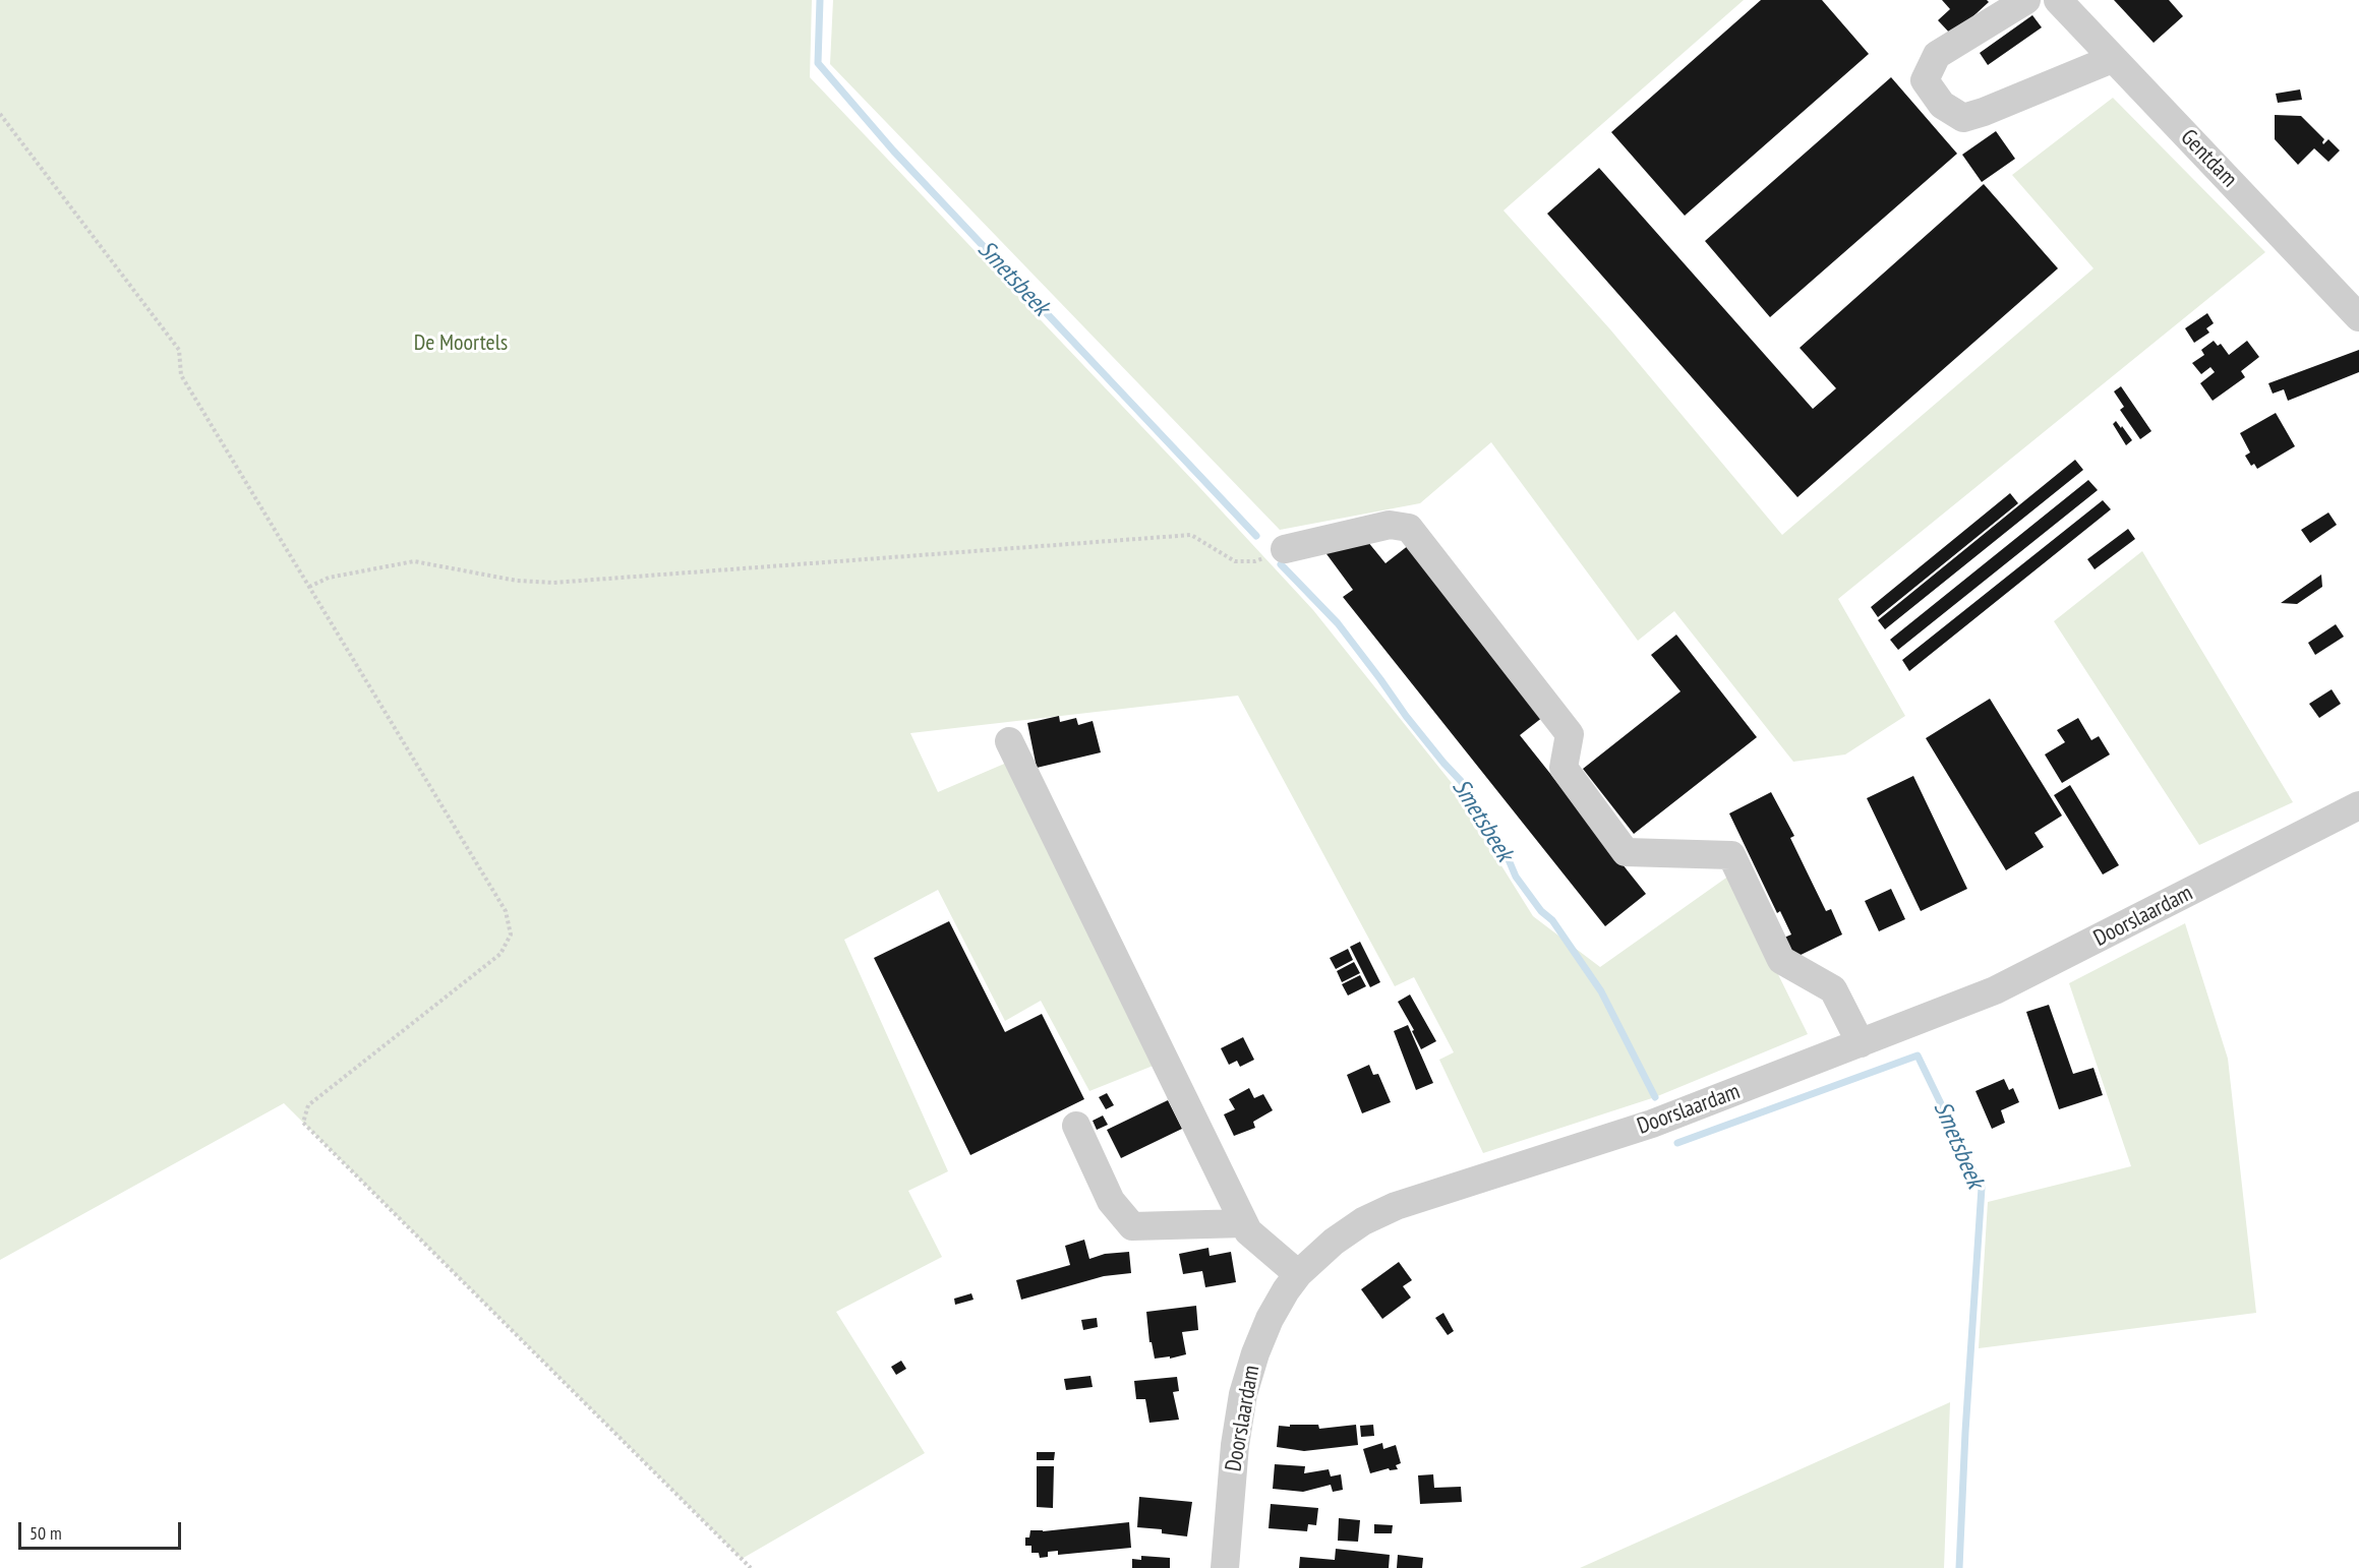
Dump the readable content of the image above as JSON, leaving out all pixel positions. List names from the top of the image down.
{
  "streets": {
    "street": ["Gentdam", "Doorslaardam"]
  },
  "water": ["Smetsbeek"],
  "parks": ["De Moortels"],
  "scale_bar": "50 m"
}
